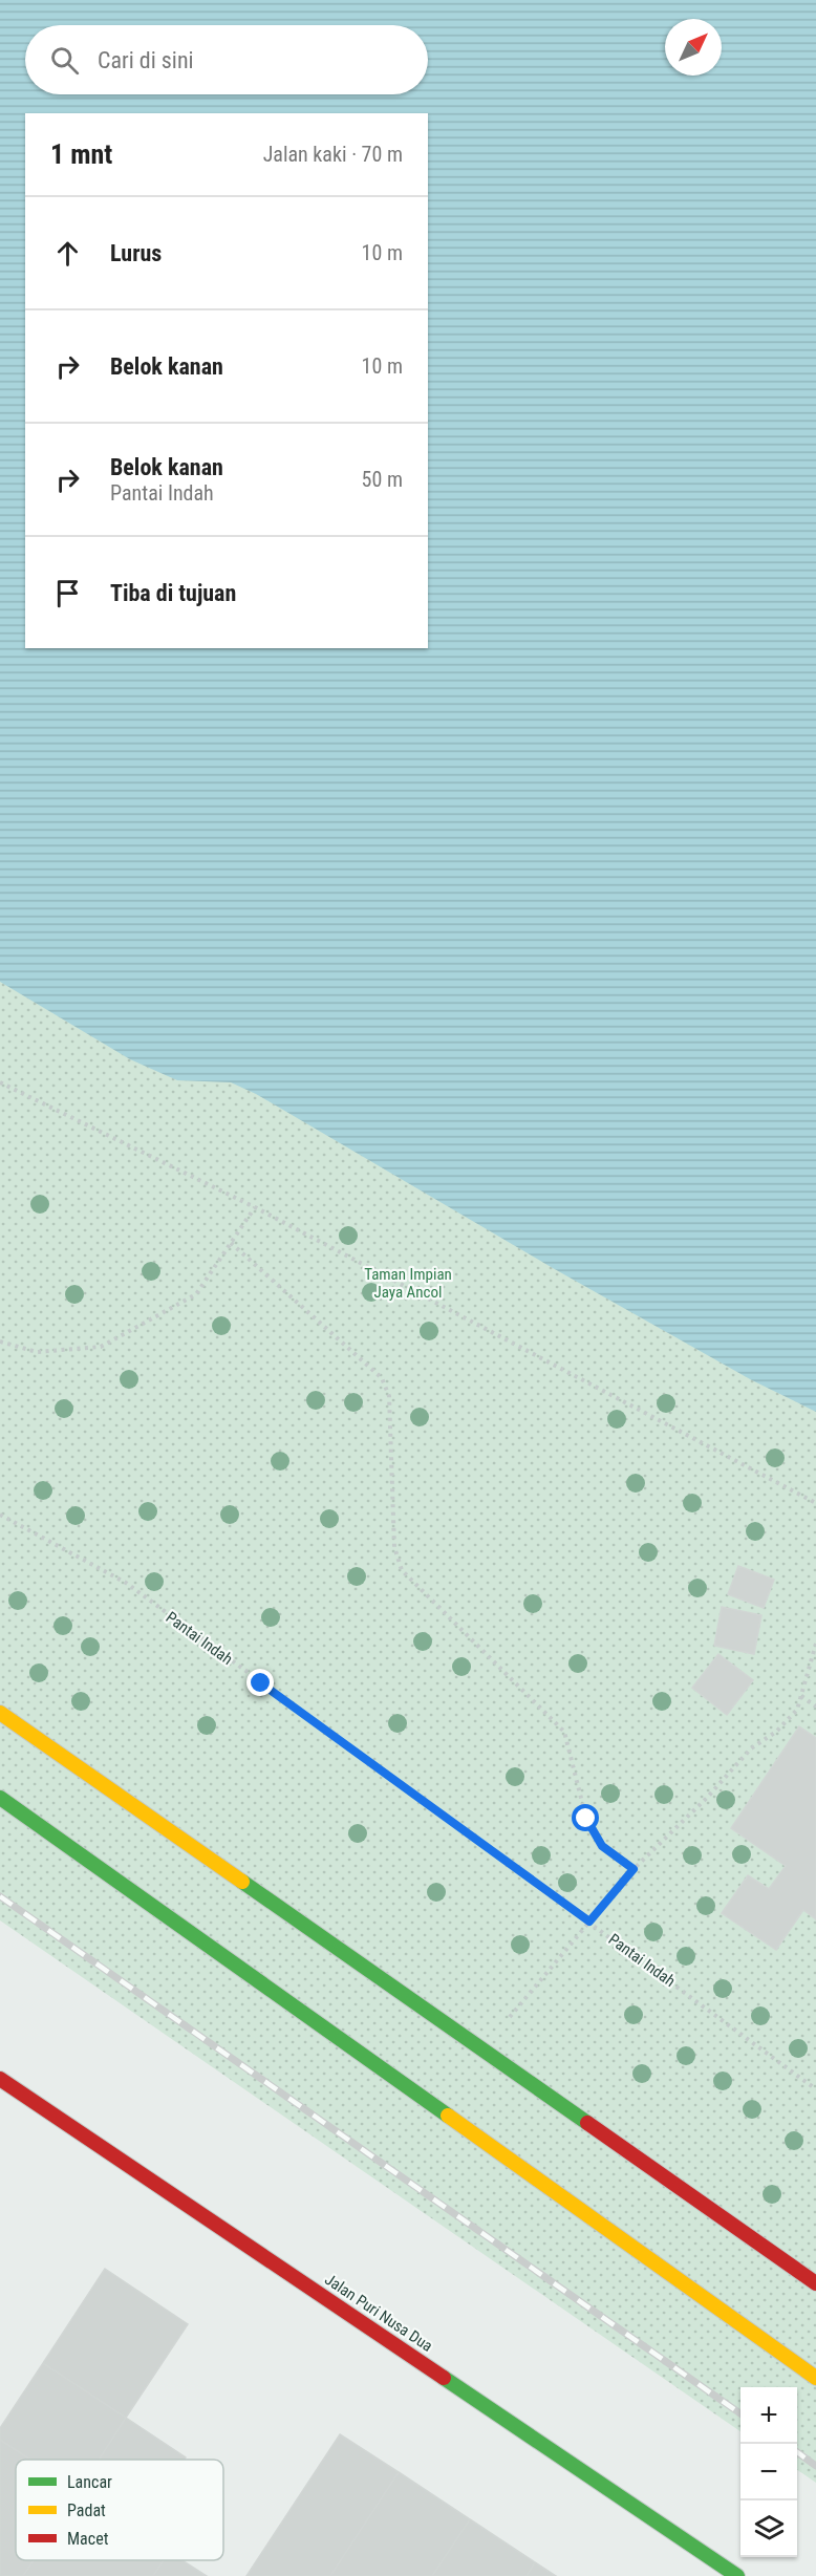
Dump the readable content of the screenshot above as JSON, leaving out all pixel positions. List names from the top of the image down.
{
  "streets": {
    "street": ["Jalan Puri Nusa Dua"],
    "path": ["Pantai Indah"]
  },
  "parks": ["Taman Impian Jaya Ancol"],
  "legend": ["Lancar", "Padat", "Macet"],
  "north": "top right",
  "page": {
    "search": "Cari di sini",
    "heading": ["1 mnt", "Jalan kaki · 70 m"],
    "list": [
      ["Lurus", "10 m"],
      ["Belok kanan", "10 m"],
      ["Belok kanan", "Pantai Indah", "50 m"],
      "Tiba di tujuan"
    ],
    "map_buttons": ["+", "−"]
  }
}
